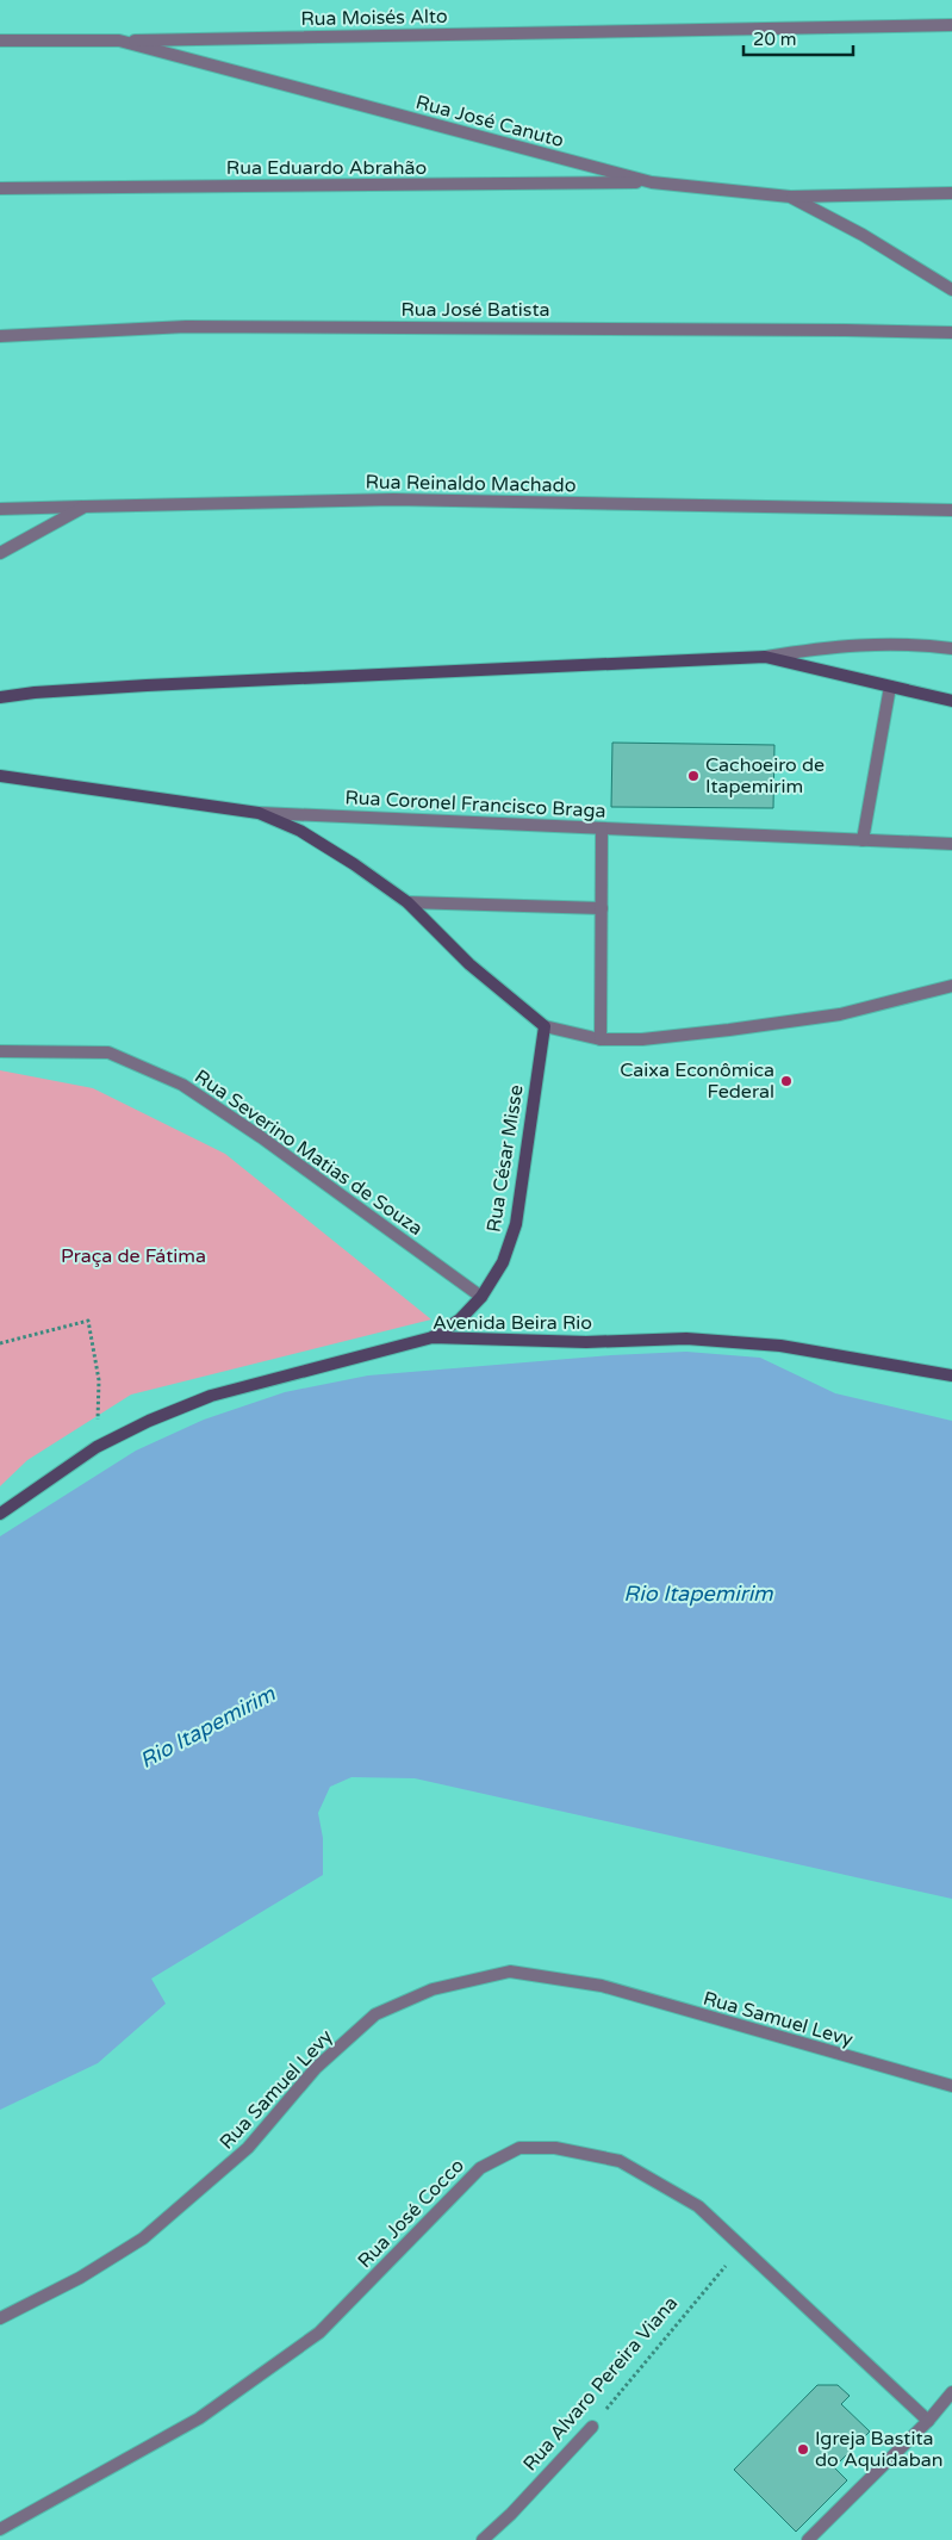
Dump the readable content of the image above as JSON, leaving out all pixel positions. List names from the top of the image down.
{
  "streets": {
    "main road": ["Rua Coronel Francisco Braga", "Rua César Misse", "Avenida Beira Rio"],
    "street": [
      "Rua Moisés Alto",
      "Rua José Canuto",
      "Rua Eduardo Abrahão",
      "Rua José Batista",
      "Rua Reinaldo Machado",
      "Rua Severino Matias de Souza",
      "Rua Samuel Levy",
      "Rua José Cocco",
      "Rua Alvaro Pereira Viana"
    ]
  },
  "crossings": [
    ["Rua Moisés Alto", "Rua José Canuto"],
    ["Rua José Canuto", "Rua Eduardo Abrahão"],
    ["Rua Severino Matias de Souza", "Rua César Misse"],
    ["Rua César Misse", "Avenida Beira Rio"],
    ["Rua José Cocco", "Rua Alvaro Pereira Viana"]
  ],
  "water": ["Rio Itapemirim"],
  "parks": ["Praça de Fátima"],
  "places": ["Cachoeiro de Itapemirim", "Caixa Econômica Federal", "Igreja Bastita do Aquidaban"],
  "scale_bar": "20 m"
}
